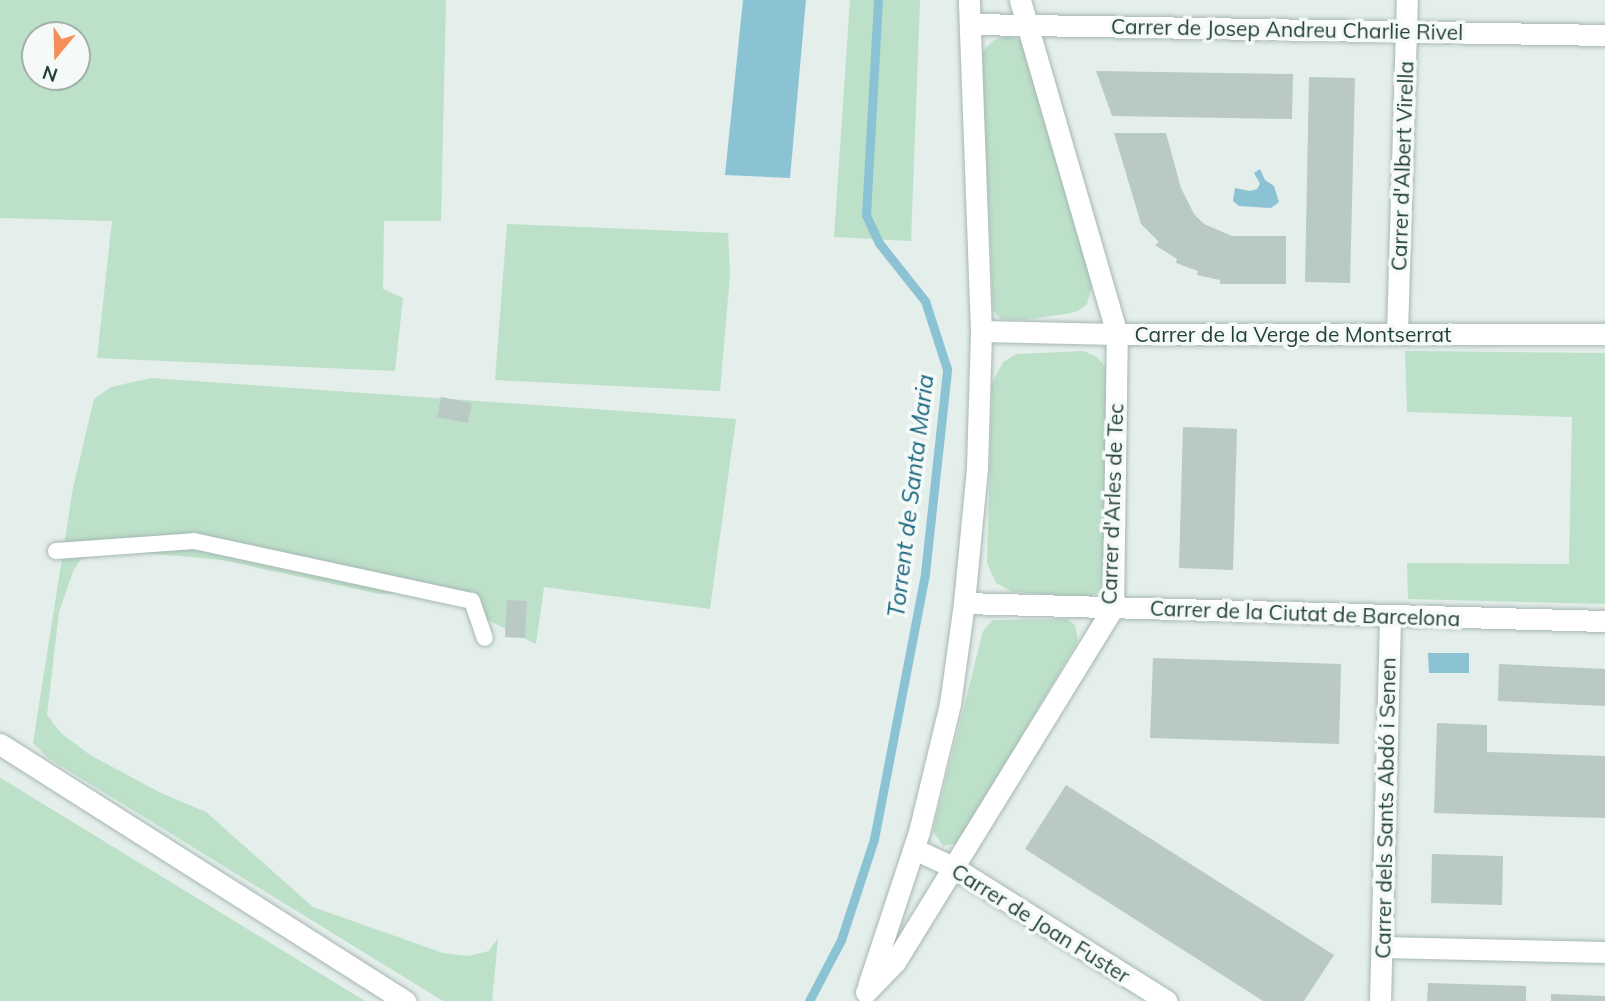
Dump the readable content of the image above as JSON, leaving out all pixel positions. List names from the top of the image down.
{
  "streets": {
    "street": [
      "Carrer de Josep Andreu Charlie Rivel",
      "Carrer d'Albert Virella",
      "Carrer de la Verge de Montserrat",
      "Carrer d'Arles de Tec",
      "Carrer de la Ciutat de Barcelona",
      "Carrer dels Sants Abdó i Senen",
      "Carrer de Joan Fuster"
    ]
  },
  "crossings": [
    ["Carrer de Josep Andreu Charlie Rivel", "Carrer d'Albert Virella"],
    ["Carrer de Josep Andreu Charlie Rivel", "Carrer d'Arles de Tec"],
    ["Carrer d'Albert Virella", "Carrer de la Verge de Montserrat"],
    ["Carrer de la Verge de Montserrat", "Carrer d'Arles de Tec"],
    ["Carrer d'Arles de Tec", "Carrer de la Ciutat de Barcelona"],
    ["Carrer d'Arles de Tec", "Carrer de Joan Fuster"],
    ["Carrer de la Ciutat de Barcelona", "Carrer dels Sants Abdó i Senen"]
  ],
  "water": ["Torrent de Santa Maria"],
  "north": "bottom"
}
